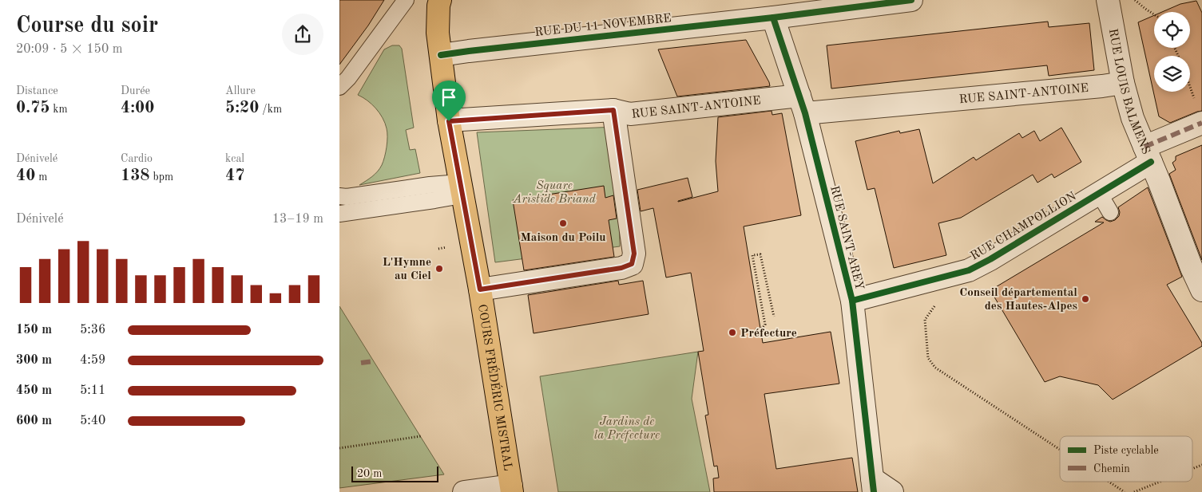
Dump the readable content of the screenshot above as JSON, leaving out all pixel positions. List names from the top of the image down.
{
  "streets": {
    "main road": ["COURS FRÉDÉRIC MISTRAL"],
    "street": [
      "RUE DU 11 NOVEMBRE",
      "RUE LOUIS BALMENS",
      "RUE SAINT-ANTOINE",
      "RUE CHAMPOLLION",
      "RUE SAINT-AREY"
    ]
  },
  "crossings": [
    ["RUE DU 11 NOVEMBRE", "RUE SAINT-AREY"],
    ["RUE DU 11 NOVEMBRE", "COURS FRÉDÉRIC MISTRAL"],
    ["RUE LOUIS BALMENS", "RUE SAINT-ANTOINE"],
    ["RUE LOUIS BALMENS", "RUE CHAMPOLLION"],
    ["RUE SAINT-ANTOINE", "RUE SAINT-AREY"],
    ["RUE SAINT-ANTOINE", "COURS FRÉDÉRIC MISTRAL"],
    ["RUE CHAMPOLLION", "RUE SAINT-AREY"]
  ],
  "parks": ["Square Aristide Briand", "Jardins de la Préfecture"],
  "places": [
    "Maison du Poilu",
    "L'Hymne au Ciel",
    "Conseil départemental des Hautes-Alpes",
    "Préfecture"
  ],
  "legend": ["Piste cyclable", "Chemin"],
  "scale_bar": "20 m",
  "page": {
    "heading": ["Course du soir", "20:09 · 5 × 150 m"],
    "stats": [
      ["Distance", "0.75 km"],
      ["Durée", "4:00"],
      ["Allure", "5:20 /km"],
      ["Dénivelé", "40 m"],
      ["Cardio", "138 bpm"],
      ["kcal", "47"]
    ],
    "chart": ["Dénivelé", "13–19 m"],
    "list": [
      {
        "name": "150 m",
        "note": "5:36"
      },
      {
        "name": "300 m",
        "note": "4:59"
      },
      {
        "name": "450 m",
        "note": "5:11"
      },
      {
        "name": "600 m",
        "note": "5:40"
      }
    ],
    "scale": "20 m"
  }
}
